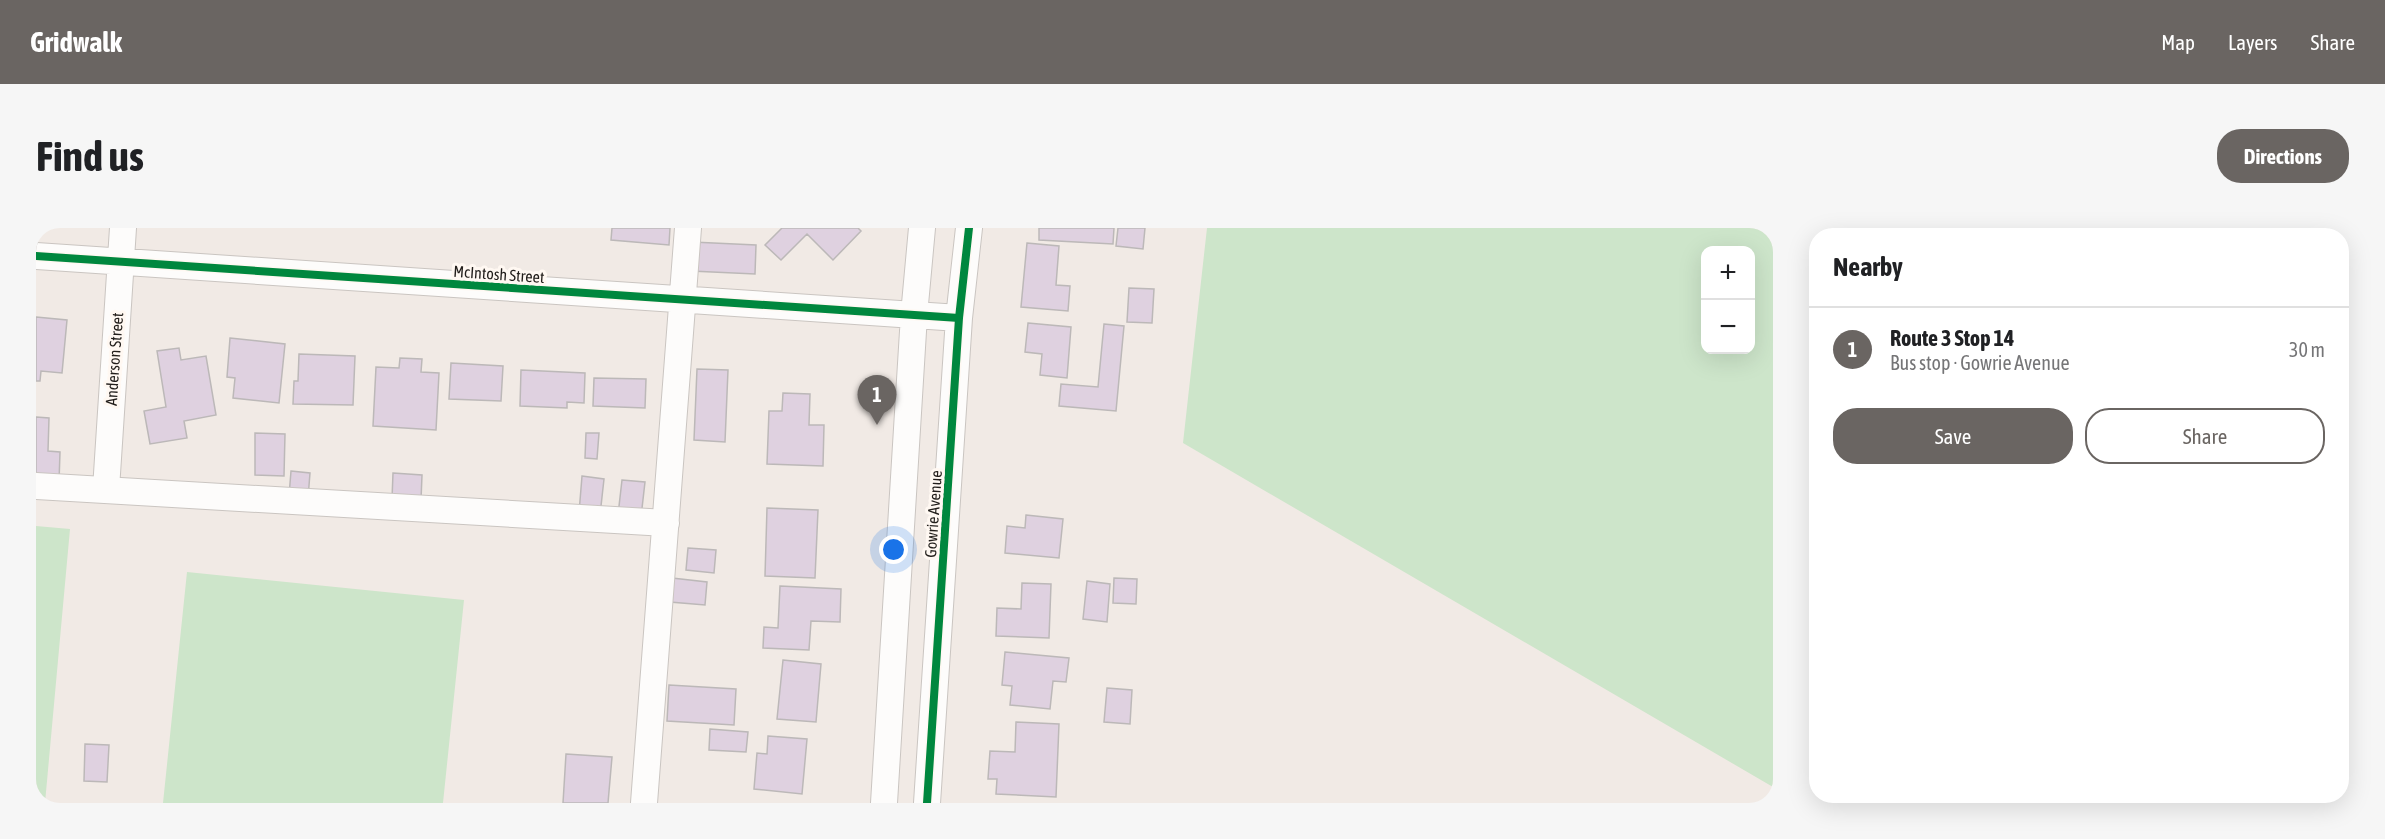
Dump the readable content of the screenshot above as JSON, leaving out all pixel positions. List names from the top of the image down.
{
  "streets": {
    "street": ["McIntosh Street", "Anderson Street", "Gowrie Avenue"]
  },
  "crossings": [
    ["McIntosh Street", "Anderson Street"],
    ["McIntosh Street", "Gowrie Avenue"]
  ],
  "page": {
    "header": "Gridwalk",
    "nav": ["Map", "Layers", "Share"],
    "buttons": [
      "Directions",
      ["Save", "Share"]
    ],
    "title": "Find us",
    "heading": "Nearby",
    "map_buttons": ["+", "−"],
    "list": [
      {
        "mark": "1",
        "name": "Route 3 Stop 14",
        "note": "Bus stop · Gowrie Avenue",
        "value": "30 m"
      }
    ],
    "pins": "1"
  }
}
